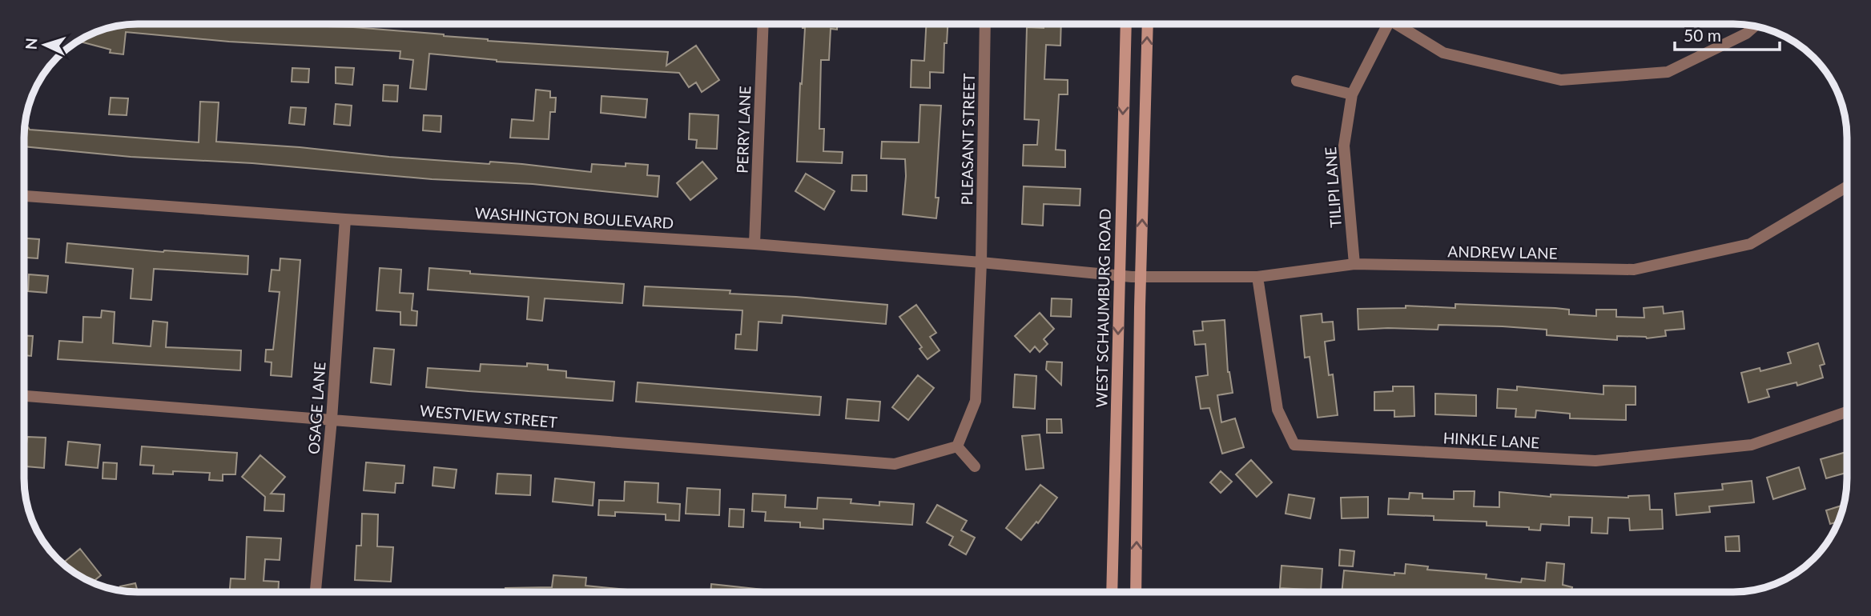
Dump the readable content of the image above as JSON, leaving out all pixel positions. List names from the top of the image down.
{
  "streets": {
    "main road": ["WEST SCHAUMBURG ROAD"],
    "street": [
      "PERRY LANE",
      "PLEASANT STREET",
      "TILIPI LANE",
      "WASHINGTON BOULEVARD",
      "ANDREW LANE",
      "OSAGE LANE",
      "WESTVIEW STREET",
      "HINKLE LANE"
    ]
  },
  "crossings": [
    ["PERRY LANE", "WASHINGTON BOULEVARD"],
    ["PLEASANT STREET", "WASHINGTON BOULEVARD"],
    ["TILIPI LANE", "ANDREW LANE"],
    ["WASHINGTON BOULEVARD", "ANDREW LANE"],
    ["WASHINGTON BOULEVARD", "WEST SCHAUMBURG ROAD"],
    ["WASHINGTON BOULEVARD", "OSAGE LANE"],
    ["ANDREW LANE", "HINKLE LANE"],
    ["OSAGE LANE", "WESTVIEW STREET"]
  ],
  "scale_bar": "50 m",
  "north": "left"
}
